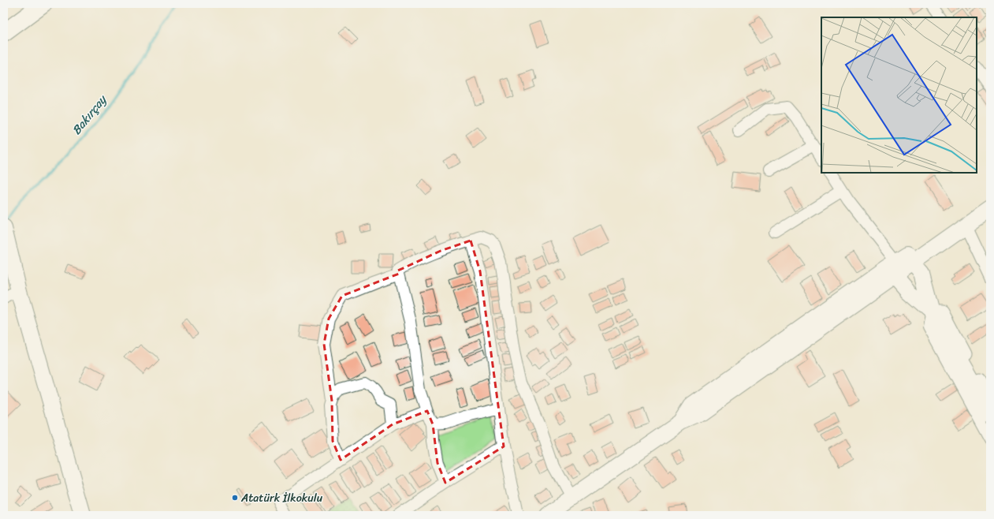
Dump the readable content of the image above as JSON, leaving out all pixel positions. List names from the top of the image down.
{
  "water": ["Bakırçay"],
  "places": ["Atatürk İlkokulu"]
}
